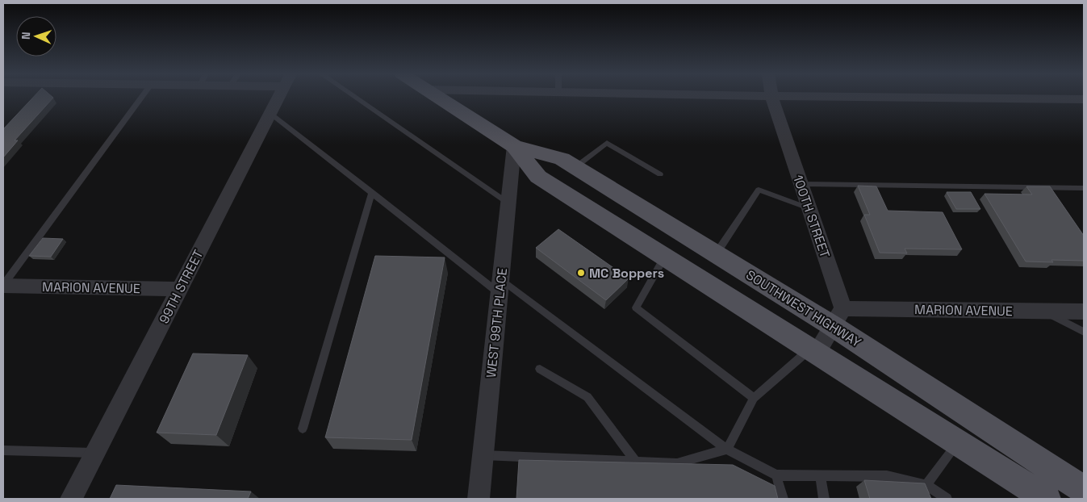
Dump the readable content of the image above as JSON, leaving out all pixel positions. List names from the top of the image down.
{
  "streets": {
    "main road": ["SOUTHWEST HIGHWAY"],
    "street": [
      "100TH STREET",
      "99TH STREET",
      "MARION AVENUE",
      "WEST 99TH PLACE"
    ]
  },
  "crossings": [
    ["100TH STREET", "MARION AVENUE"],
    ["100TH STREET", "SOUTHWEST HIGHWAY"],
    ["99TH STREET", "MARION AVENUE"],
    ["MARION AVENUE", "SOUTHWEST HIGHWAY"],
    ["SOUTHWEST HIGHWAY", "WEST 99TH PLACE"]
  ],
  "places": ["MC Boppers"],
  "north": "left"
}
